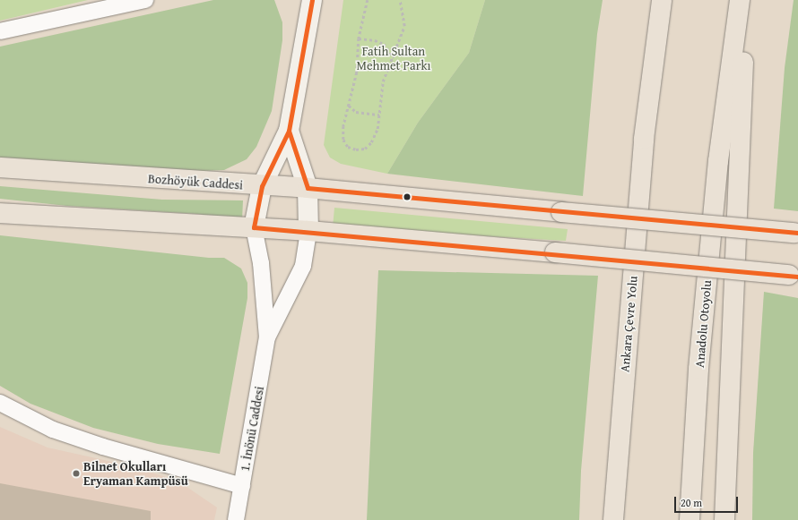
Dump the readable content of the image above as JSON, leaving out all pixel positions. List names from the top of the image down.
{
  "streets": {
    "main road": ["Bozhöyük Caddesi", "Ankara Çevre Yolu", "Anadolu Otoyolu"],
    "street": ["1. İnönü Caddesi"]
  },
  "parks": ["Fatih Sultan Mehmet Parkı"],
  "places": ["Bilnet Okulları Eryaman Kampüsü"],
  "scale_bar": "20 m"
}
